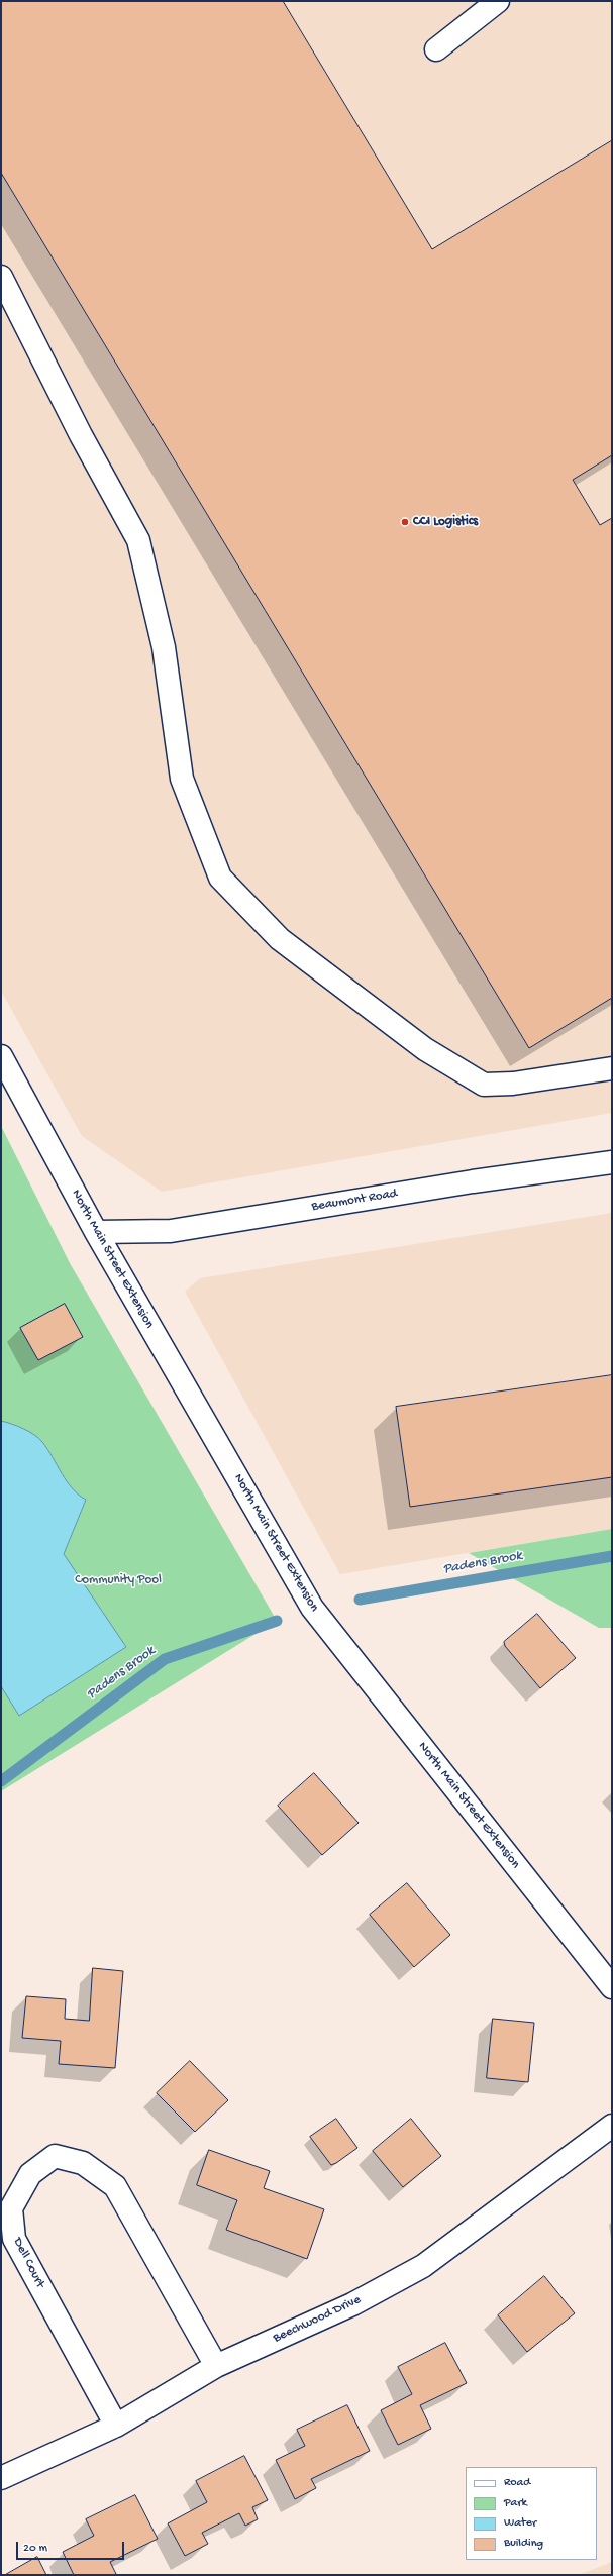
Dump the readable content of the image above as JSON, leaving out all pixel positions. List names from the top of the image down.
{
  "streets": {
    "street": [
      "Beaumont Road",
      "North Main Street Extension",
      "Dell Court",
      "Beechwood Drive"
    ]
  },
  "crossings": [
    ["Beaumont Road", "North Main Street Extension"],
    ["Dell Court", "Beechwood Drive"]
  ],
  "water": ["Padens Brook"],
  "parks": ["Community Pool"],
  "places": ["CCI Logistics"],
  "legend": [
    "Road",
    "Park",
    "Water",
    "Building"
  ],
  "scale_bar": "20 m"
}
